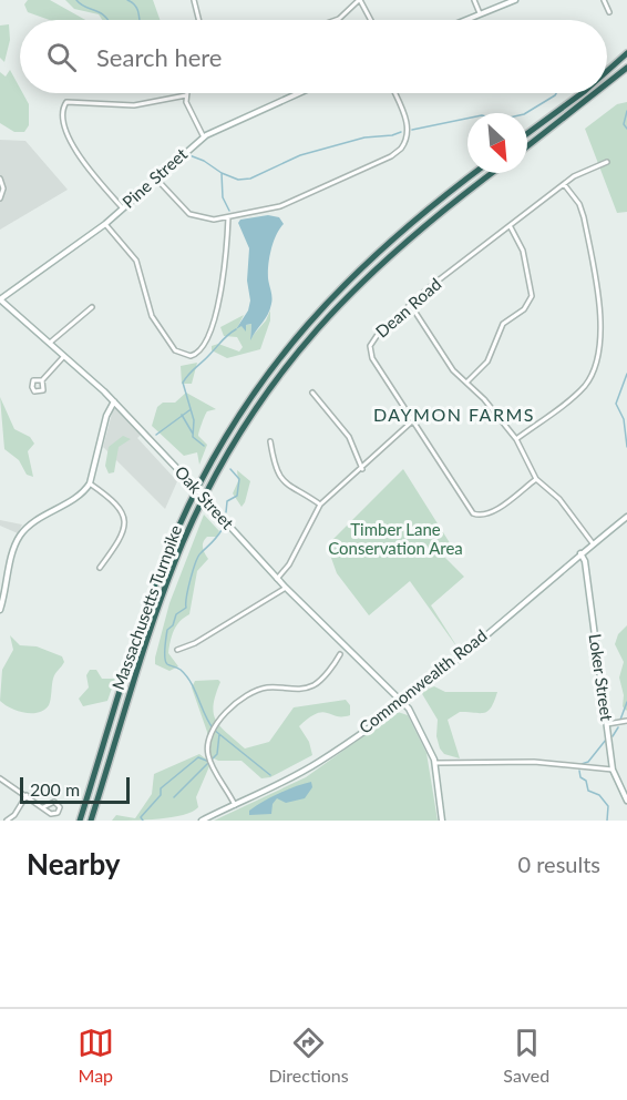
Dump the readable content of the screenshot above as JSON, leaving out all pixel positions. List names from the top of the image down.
{
  "streets": {
    "highway": ["Massachusetts Turnpike"],
    "main road": [
      "Pine Street",
      "Oak Street",
      "Loker Street",
      "Commonwealth Road"
    ],
    "street": ["Dean Road"]
  },
  "crossings": [
    ["Pine Street", "Oak Street"],
    ["Oak Street", "Commonwealth Road"],
    ["Loker Street", "Commonwealth Road"]
  ],
  "districts": ["DAYMON FARMS"],
  "parks": ["Timber Lane Conservation Area"],
  "scale_bar": "200 m",
  "north": "bottom right",
  "page": {
    "search": "Search here",
    "scale": "200 m",
    "heading": ["Nearby", "0 results"],
    "nav": ["Map", "Directions", "Saved"]
  }
}
